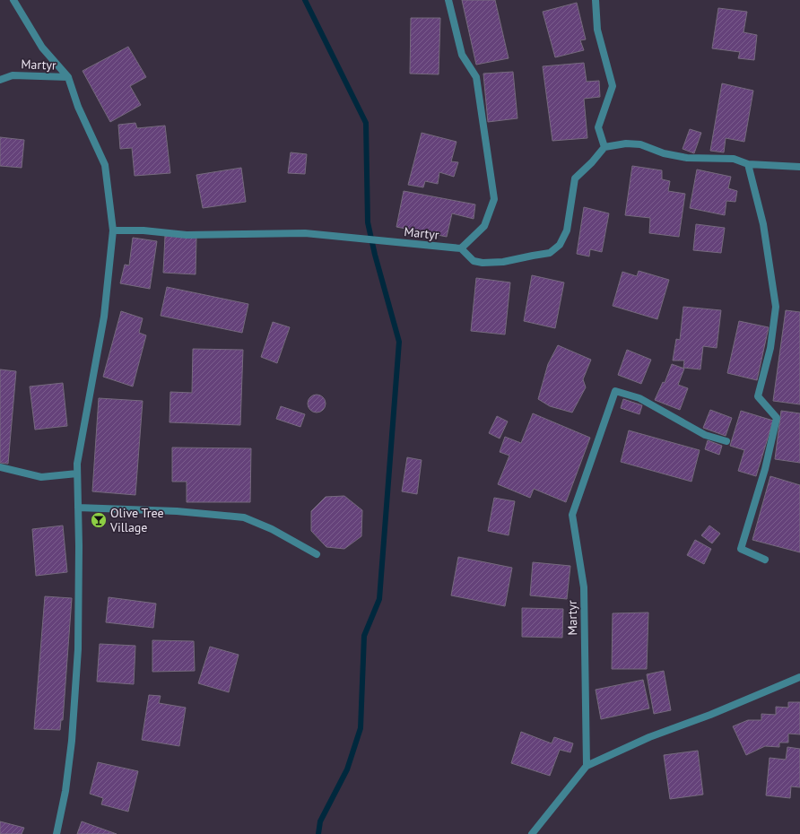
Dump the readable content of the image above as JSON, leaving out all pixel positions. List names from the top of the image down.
{
  "streets": {
    "street": ["Martyr"]
  },
  "places": {
    "bar": ["Olive Tree Village"]
  }
}
